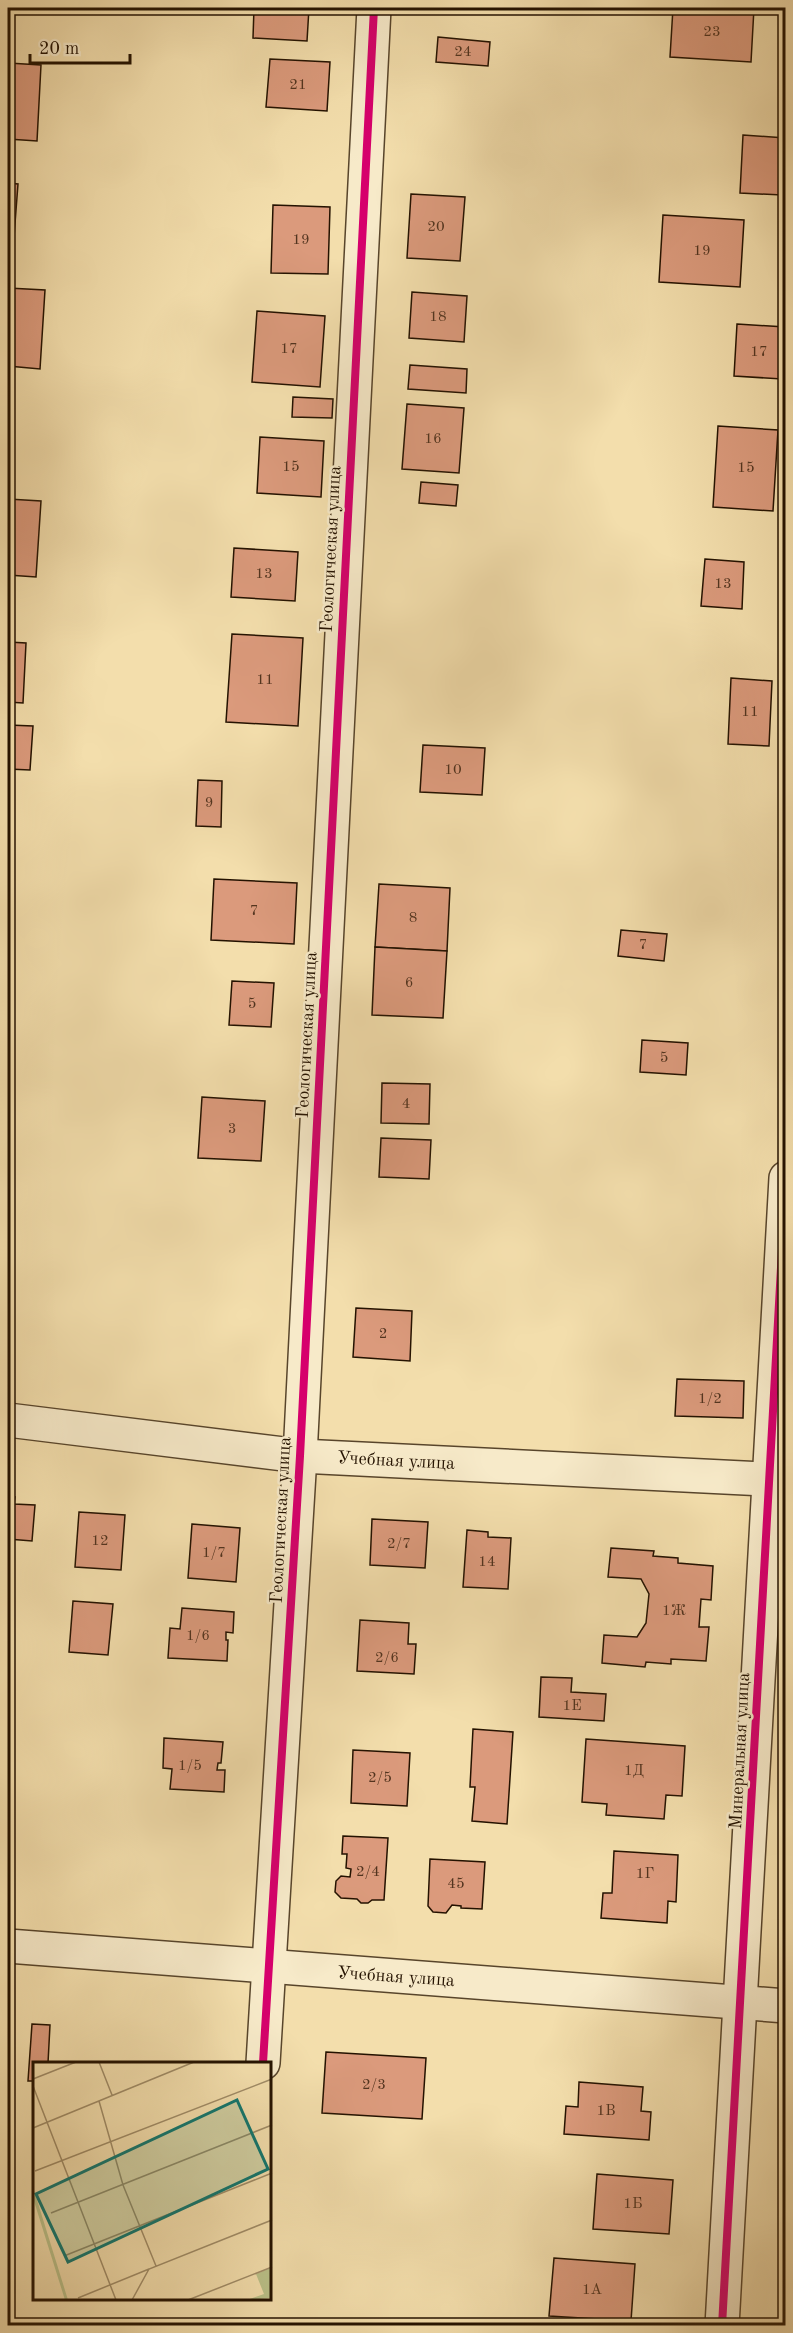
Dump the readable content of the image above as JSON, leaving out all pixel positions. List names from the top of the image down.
{
  "streets": {
    "street": ["Геологическая улица", "Учебная улица", "Минеральная улица"]
  },
  "crossings": [
    ["Геологическая улица", "Учебная улица"],
    ["Учебная улица", "Минеральная улица"]
  ],
  "house_numbers": [
    "23",
    "24",
    "21",
    "20",
    "19",
    "19",
    "18",
    "17",
    "17",
    "16",
    "15",
    "15",
    "13",
    "13",
    "11",
    "11",
    "10",
    "9",
    "7",
    "8",
    "7",
    "6",
    "5",
    "5",
    "4",
    "3",
    "2",
    "1/2",
    "12",
    "2/7",
    "1/7",
    "14",
    "1Ж",
    "1/6",
    "2/6",
    "1Е",
    "1/5",
    "1Д",
    "2/5",
    "2/4",
    "1Г",
    "45",
    "2/3",
    "1В",
    "1Б",
    "1А"
  ],
  "scale_bar": "20 m"
}
